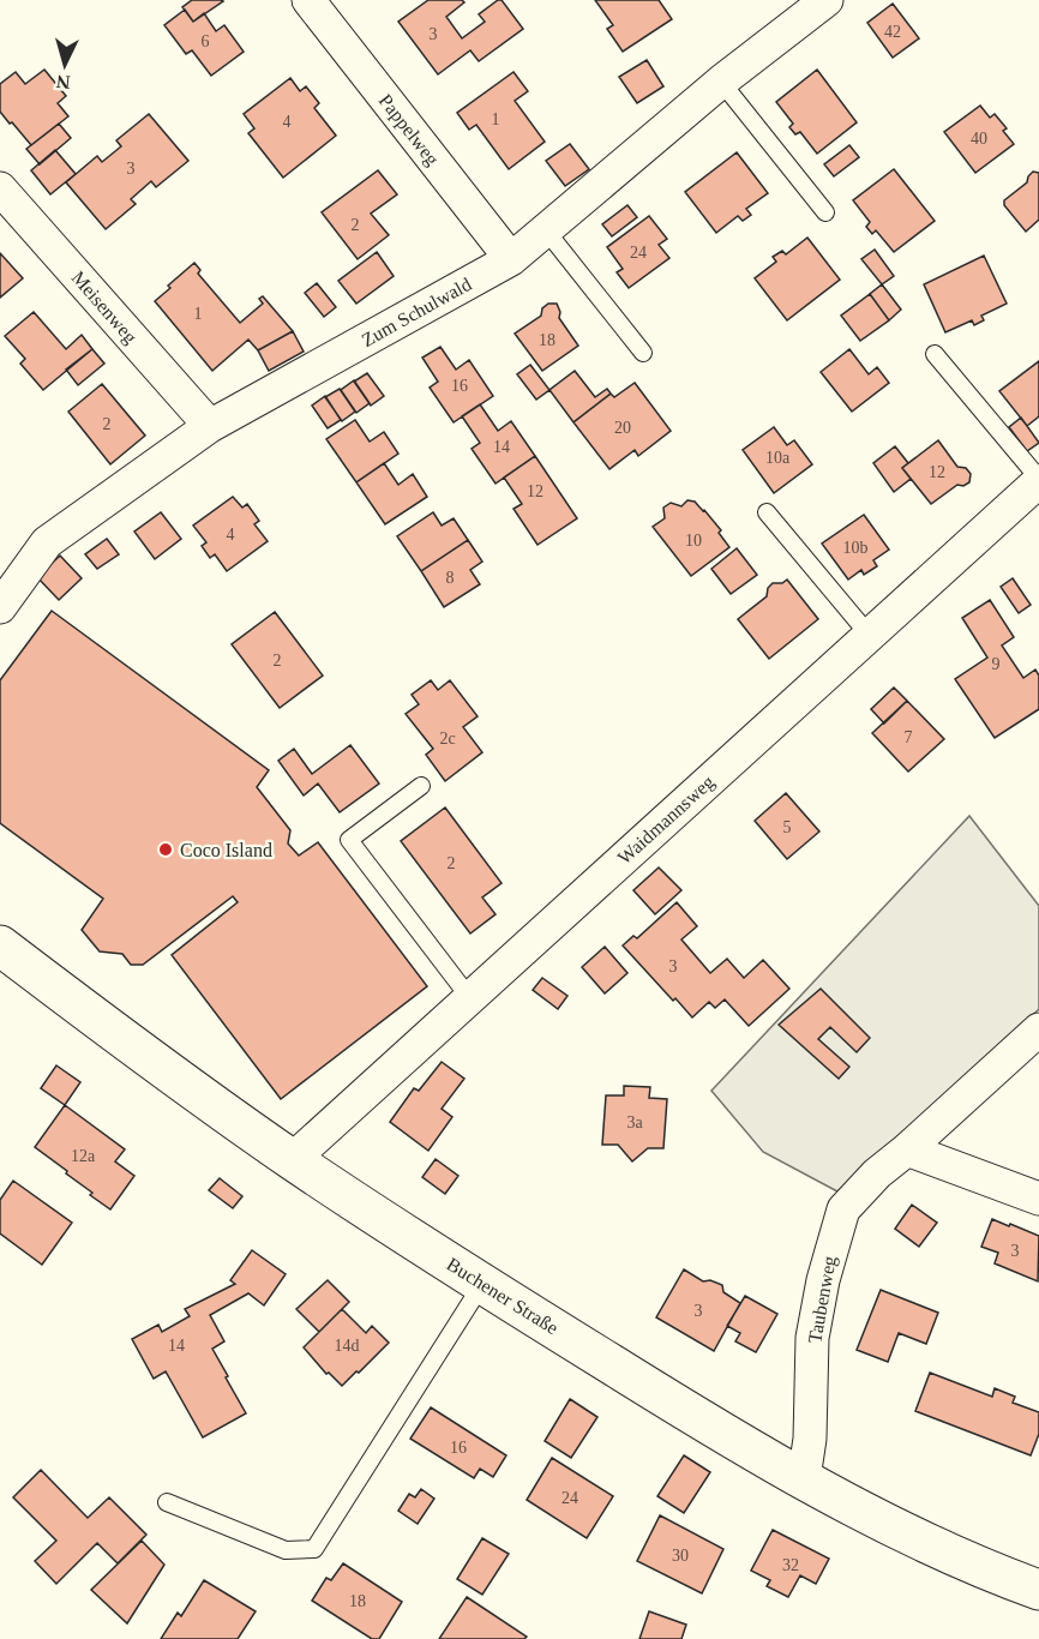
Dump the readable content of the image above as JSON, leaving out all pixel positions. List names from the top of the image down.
{
  "streets": {
    "street": [
      "Pappelweg",
      "Meisenweg",
      "Zum Schulwald",
      "Waidmannsweg",
      "Buchener Straße",
      "Taubenweg"
    ]
  },
  "crossings": [
    ["Pappelweg", "Zum Schulwald"],
    ["Meisenweg", "Zum Schulwald"],
    ["Waidmannsweg", "Buchener Straße"],
    ["Buchener Straße", "Taubenweg"]
  ],
  "places": ["Coco Island"],
  "house_numbers": [
    "42",
    "3",
    "6",
    "1",
    "4",
    "40",
    "3",
    "2",
    "24",
    "1",
    "18",
    "16",
    "2",
    "20",
    "14",
    "10a",
    "12",
    "12",
    "4",
    "10",
    "10b",
    "8",
    "2",
    "9",
    "7",
    "2c",
    "5",
    "2",
    "3",
    "3a",
    "12a",
    "3",
    "3",
    "14",
    "14d",
    "16",
    "24",
    "30",
    "32",
    "18"
  ],
  "north": "bottom"
}
